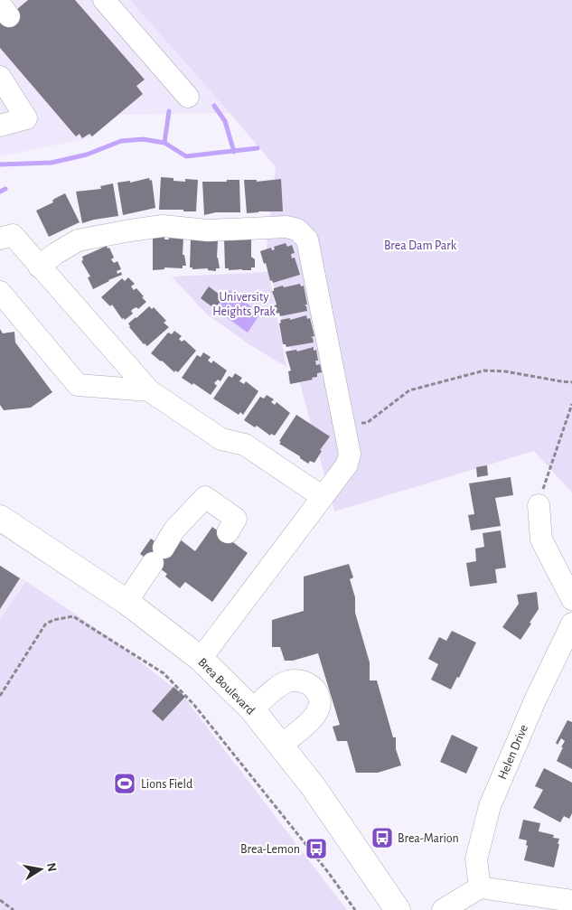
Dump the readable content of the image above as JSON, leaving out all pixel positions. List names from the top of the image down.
{
  "streets": {
    "main road": ["Brea Boulevard"],
    "street": ["Helen Drive"]
  },
  "parks": ["Brea Dam Park", "University Heights Prak"],
  "places": {
    "sports": ["Lions Field"],
    "bus stop": ["Brea-Marion", "Brea-Lemon"]
  },
  "north": "right"
}
